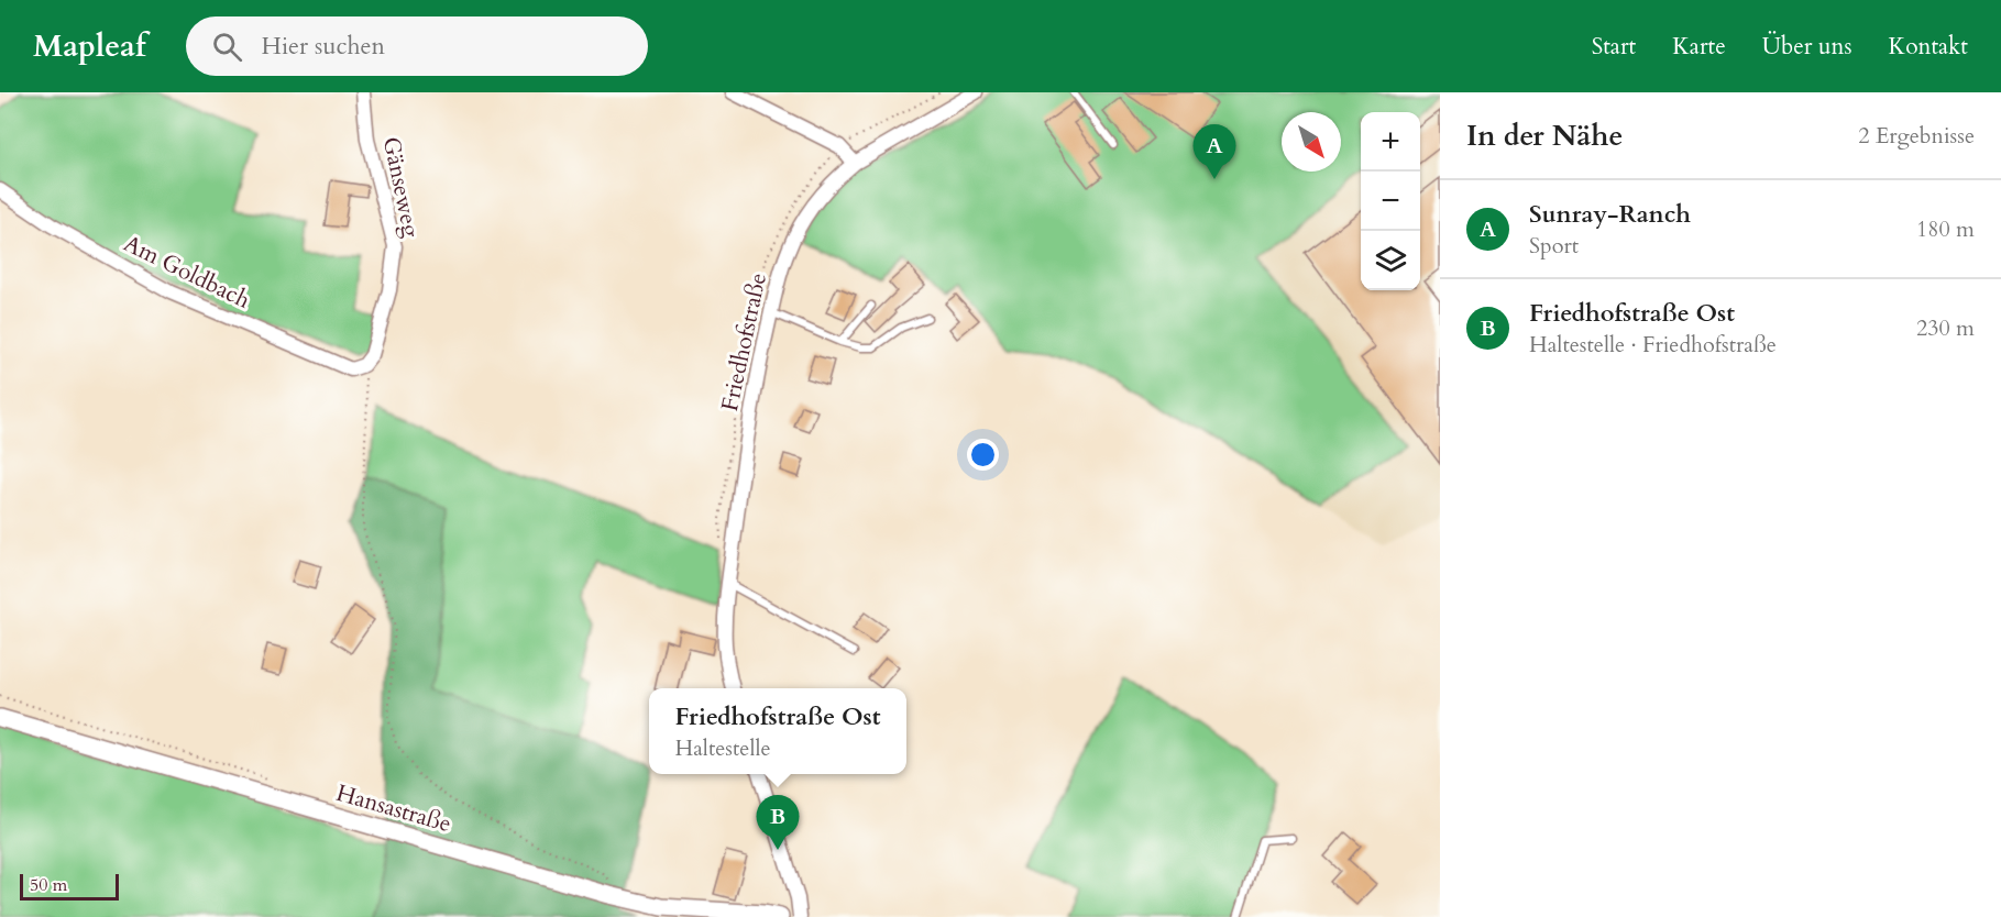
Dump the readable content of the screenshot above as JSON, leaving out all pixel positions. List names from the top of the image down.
{
  "streets": {
    "street": [
      "Gänseweg",
      "Am Goldbach",
      "Friedhofstraße",
      "Hansastraße"
    ]
  },
  "crossings": [
    ["Gänseweg", "Am Goldbach"]
  ],
  "scale_bar": "50 m",
  "north": "bottom right",
  "page": {
    "header": "Mapleaf",
    "search": "Hier suchen",
    "nav": [
      "Start",
      "Karte",
      "Über uns",
      "Kontakt"
    ],
    "heading": ["In der Nähe", "2 Ergebnisse"],
    "map_buttons": ["+", "−"],
    "pins": ["A", "B"],
    "list": [
      {
        "mark": "A",
        "name": "Sunray-Ranch",
        "note": "Sport",
        "value": "180 m"
      },
      {
        "mark": "B",
        "name": "Friedhofstraße Ost",
        "note": "Haltestelle · Friedhofstraße",
        "value": "230 m"
      }
    ],
    "popup": ["Friedhofstraße Ost", "Haltestelle"],
    "scale": "50 m"
  }
}
